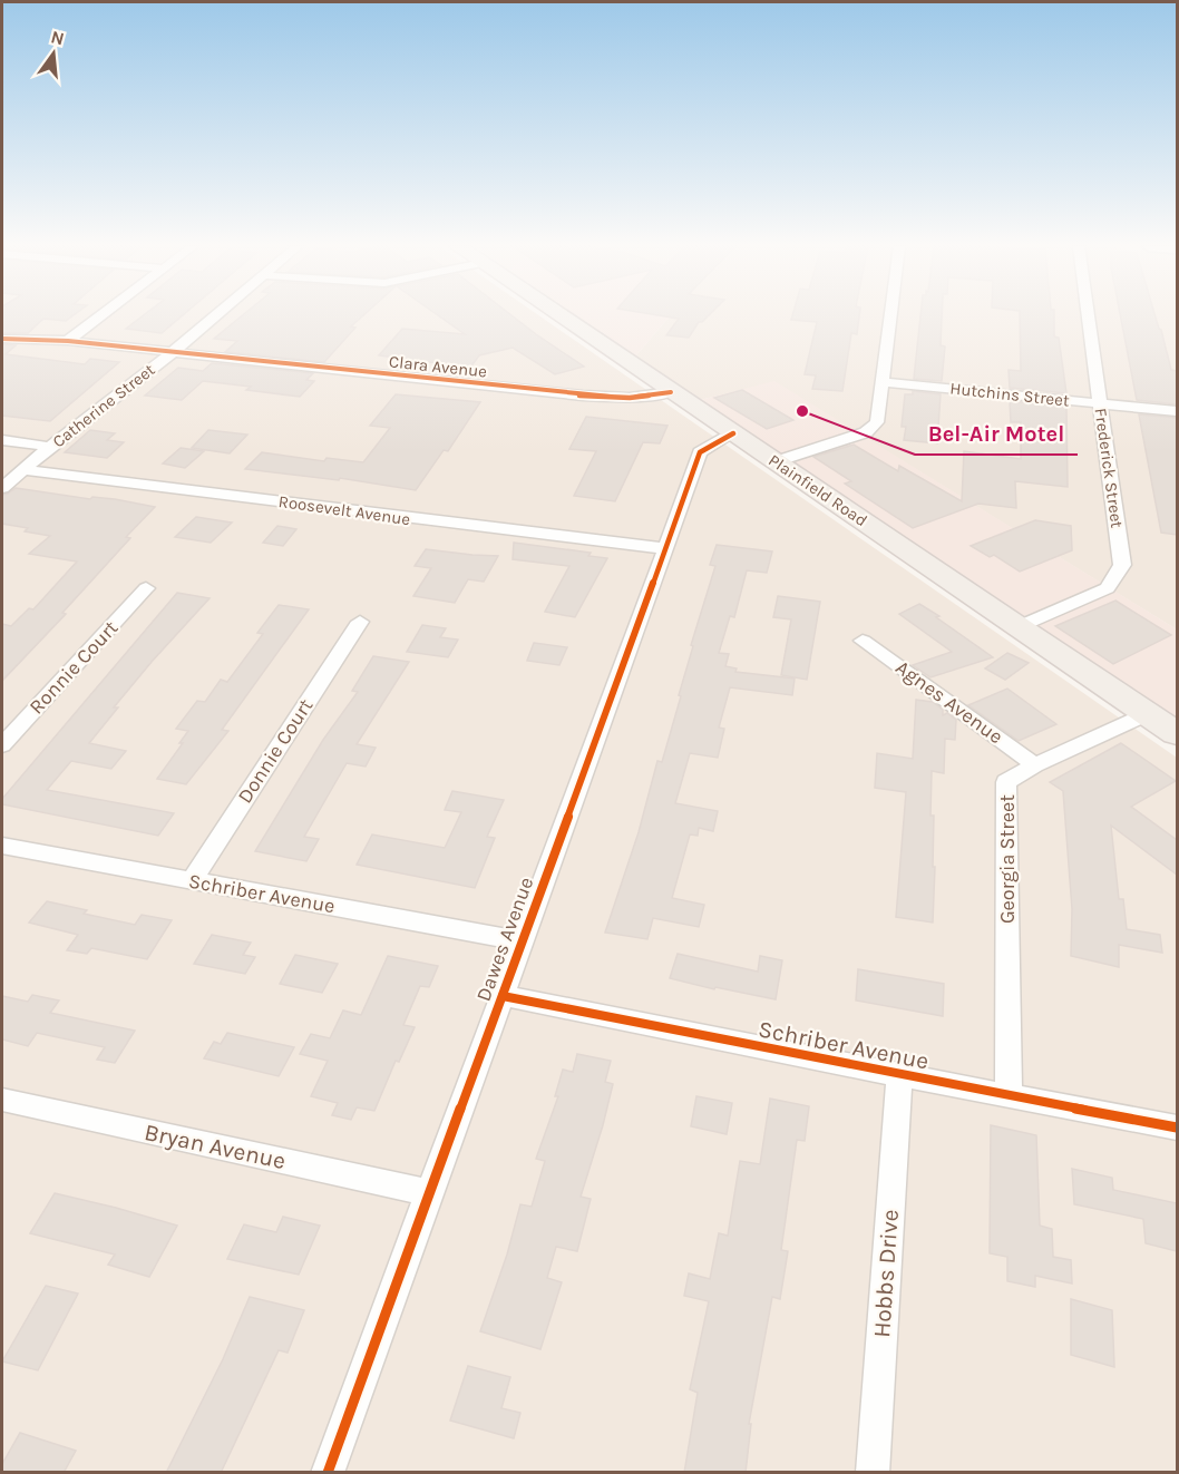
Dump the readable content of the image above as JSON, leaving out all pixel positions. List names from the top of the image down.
{
  "streets": {
    "main road": ["Plainfield Road"],
    "street": [
      "Clara Avenue",
      "Hutchins Street",
      "Catherine Street",
      "Frederick Street",
      "Roosevelt Avenue",
      "Ronnie Court",
      "Agnes Avenue",
      "Donnie Court",
      "Georgia Street",
      "Schriber Avenue",
      "Dawes Avenue",
      "Bryan Avenue",
      "Hobbs Drive"
    ]
  },
  "crossings": [
    ["Clara Avenue", "Catherine Street"],
    ["Clara Avenue", "Plainfield Road"],
    ["Hutchins Street", "Frederick Street"],
    ["Catherine Street", "Roosevelt Avenue"],
    ["Frederick Street", "Plainfield Road"],
    ["Plainfield Road", "Georgia Street"],
    ["Plainfield Road", "Dawes Avenue"],
    ["Roosevelt Avenue", "Dawes Avenue"],
    ["Agnes Avenue", "Georgia Street"],
    ["Donnie Court", "Schriber Avenue"],
    ["Georgia Street", "Schriber Avenue"],
    ["Schriber Avenue", "Dawes Avenue"],
    ["Schriber Avenue", "Hobbs Drive"],
    ["Dawes Avenue", "Bryan Avenue"]
  ],
  "places": ["Bel-Air Motel"],
  "north": "top"
}
